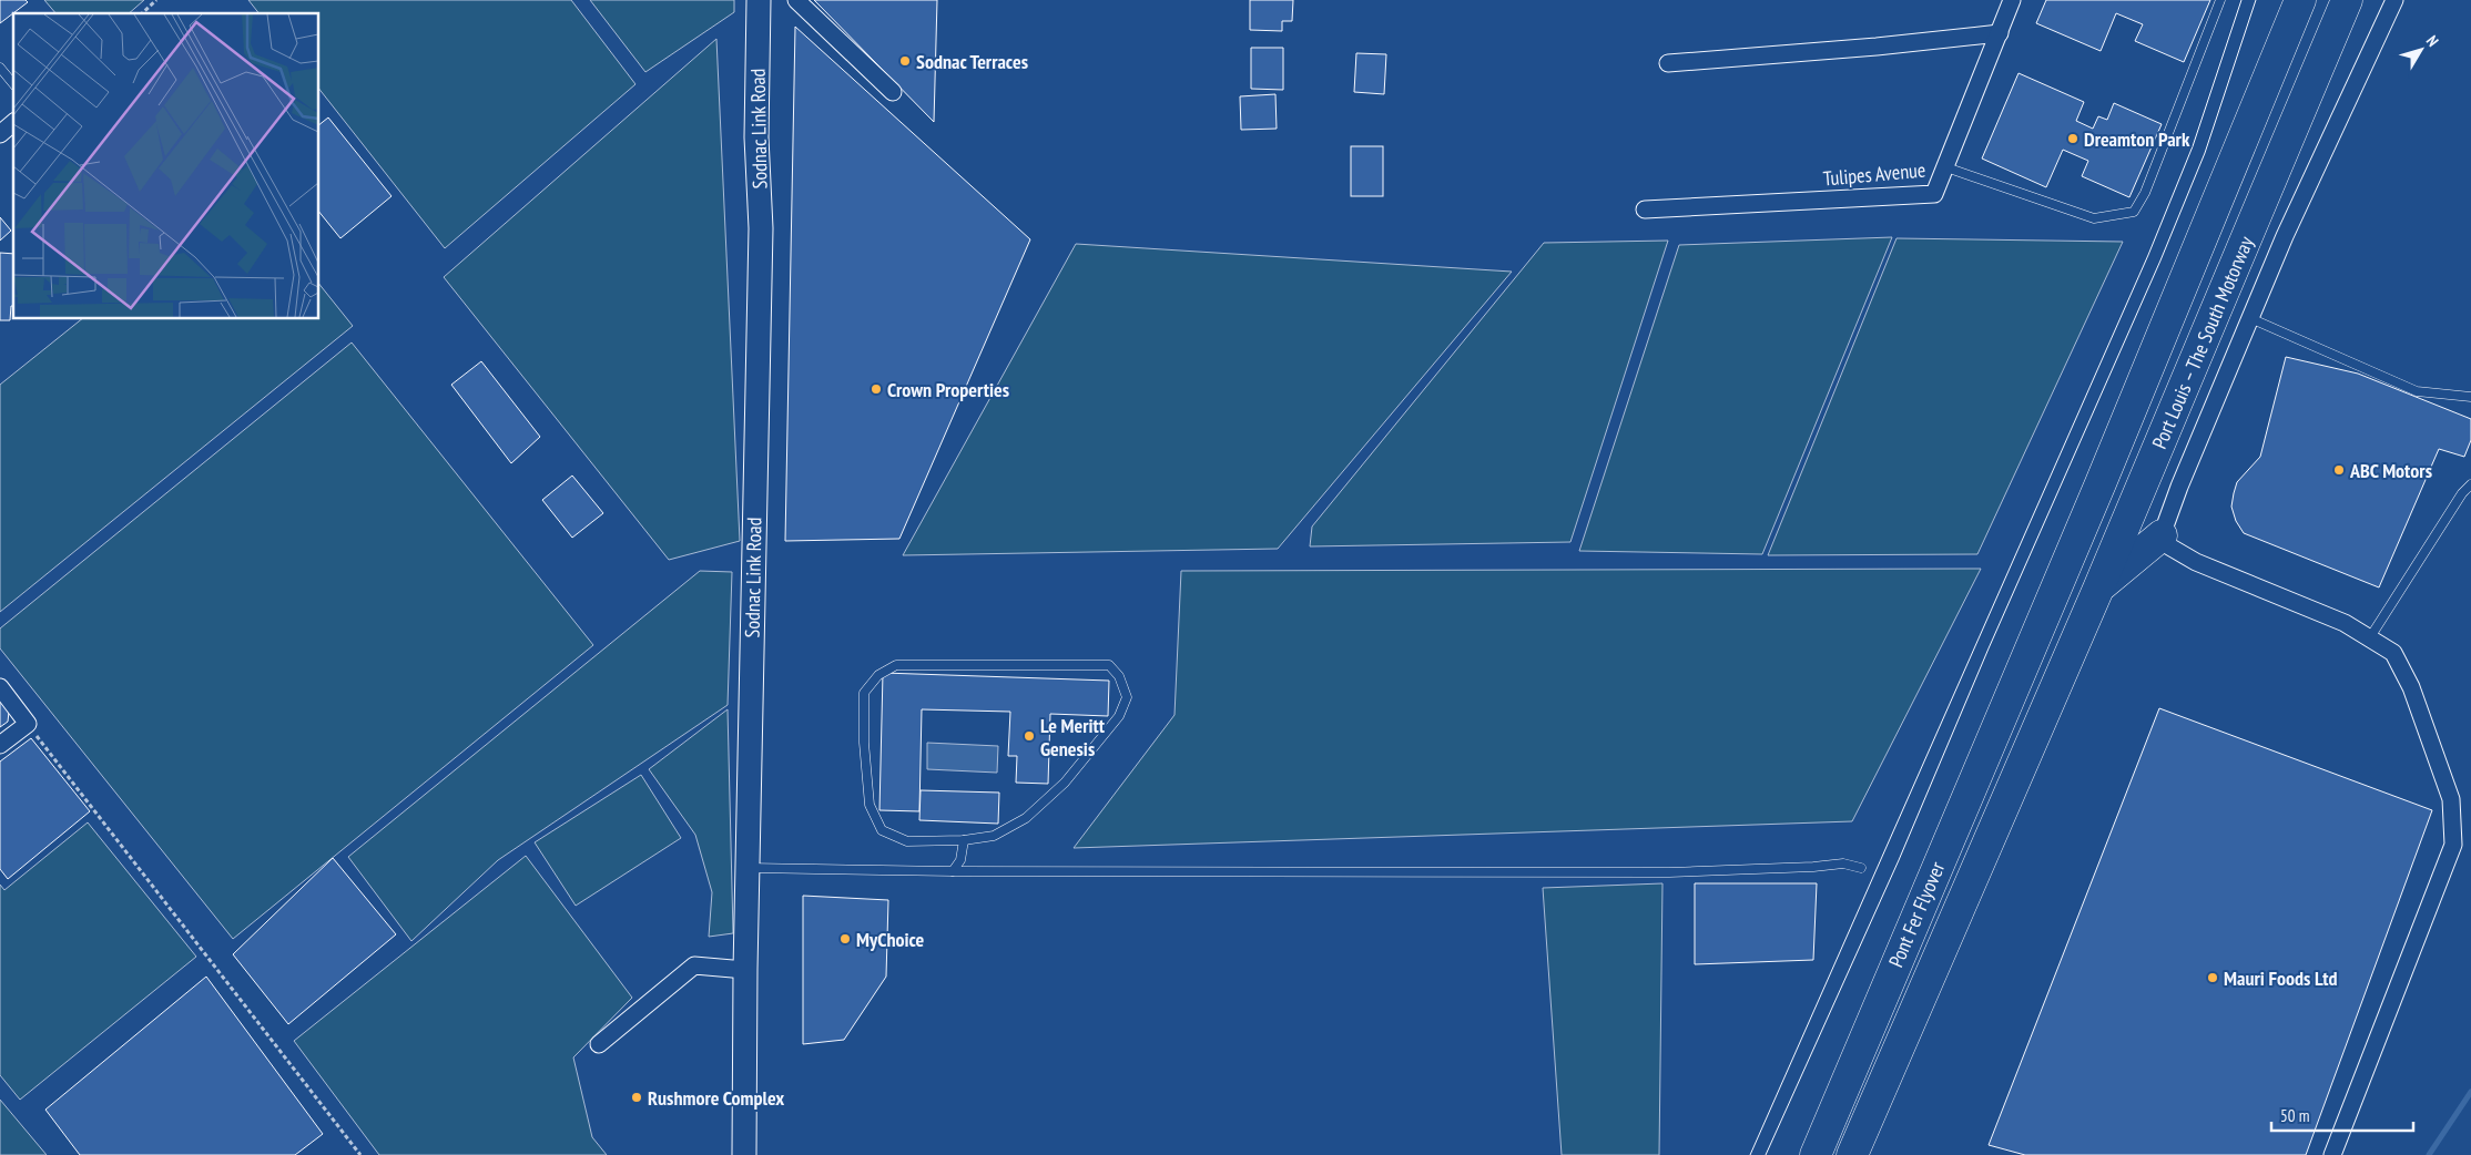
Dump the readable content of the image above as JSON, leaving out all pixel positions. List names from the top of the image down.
{
  "streets": {
    "highway": ["Port Louis – The South Motorway", "Pont Fer Flyover"],
    "main road": ["Sodnac Link Road"],
    "street": ["Tulipes Avenue"]
  },
  "crossings": [
    ["Port Louis – The South Motorway", "Pont Fer Flyover"]
  ],
  "places": [
    "Sodnac Terraces",
    "Dreamton Park",
    "Crown Properties",
    "ABC Motors",
    "Le Meritt Genesis",
    "MyChoice",
    "Mauri Foods Ltd",
    "Rushmore Complex"
  ],
  "scale_bar": "50 m",
  "north": "top right"
}
